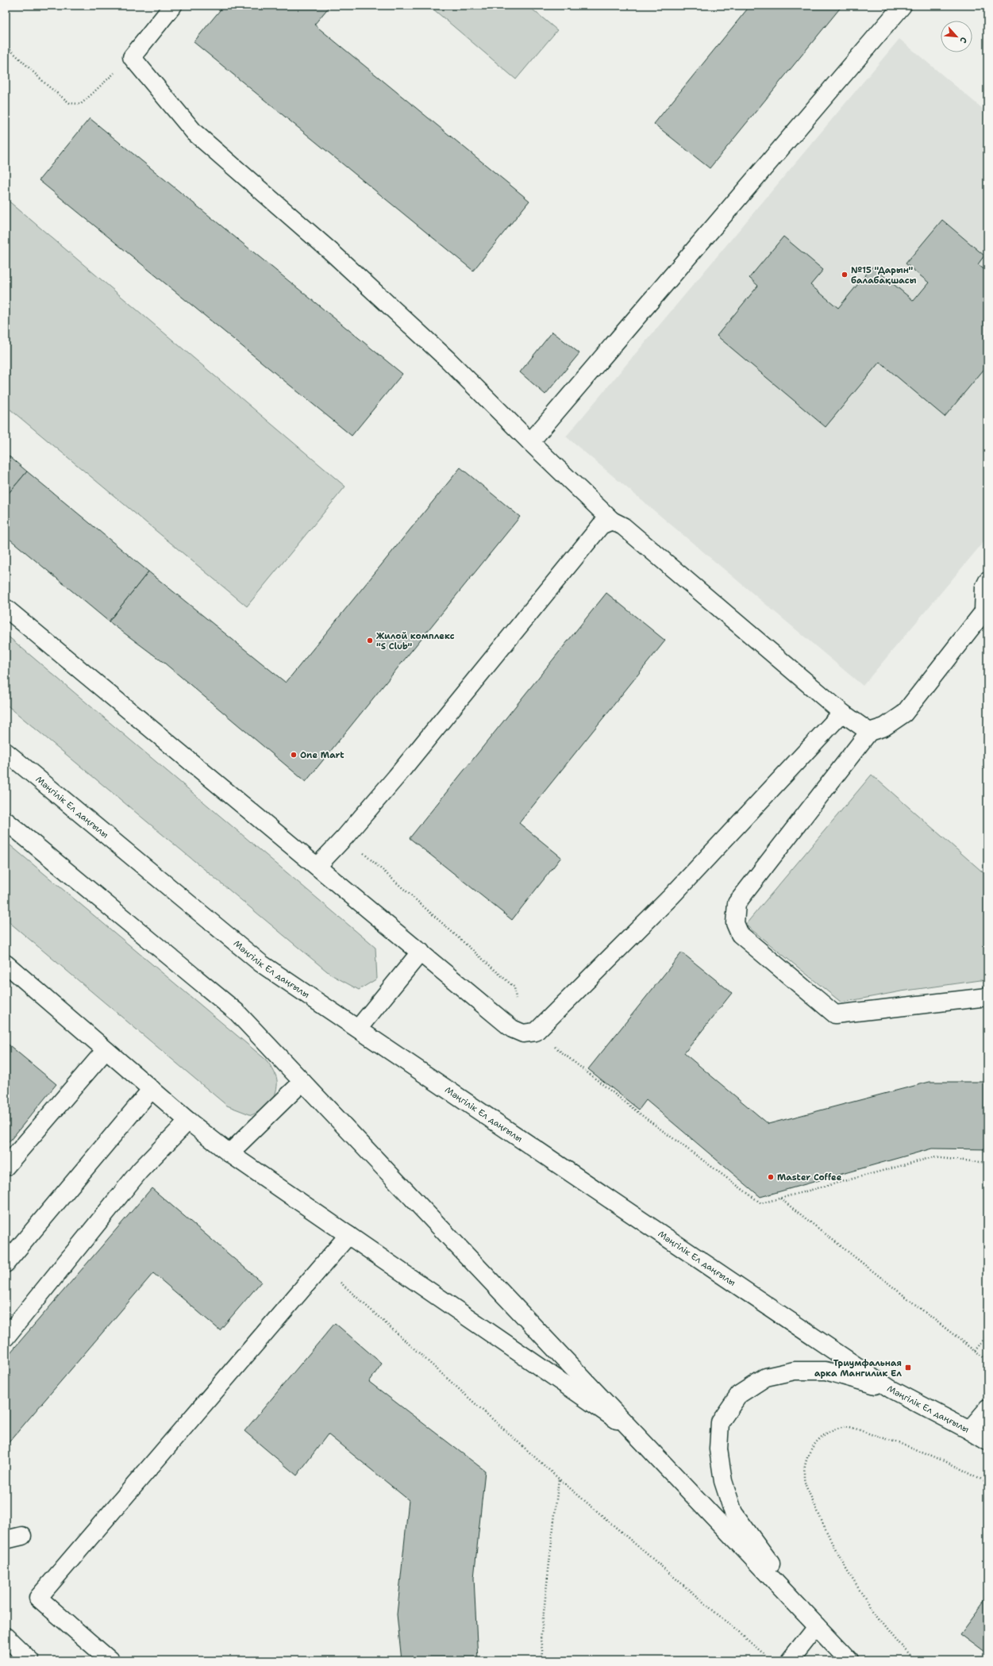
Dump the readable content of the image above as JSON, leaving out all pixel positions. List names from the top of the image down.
{
  "streets": {
    "main road": ["Мәңгілік Ел даңғылы"]
  },
  "places": {
    "other": [
      "№15 \"Дарын\" балабақшасы",
      "Жилой комплекс \"S Club\"",
      "One Mart",
      "Master Coffee"
    ],
    "transit": ["Триумфальная арка Мангилик Ел"]
  },
  "north": "bottom right"
}
